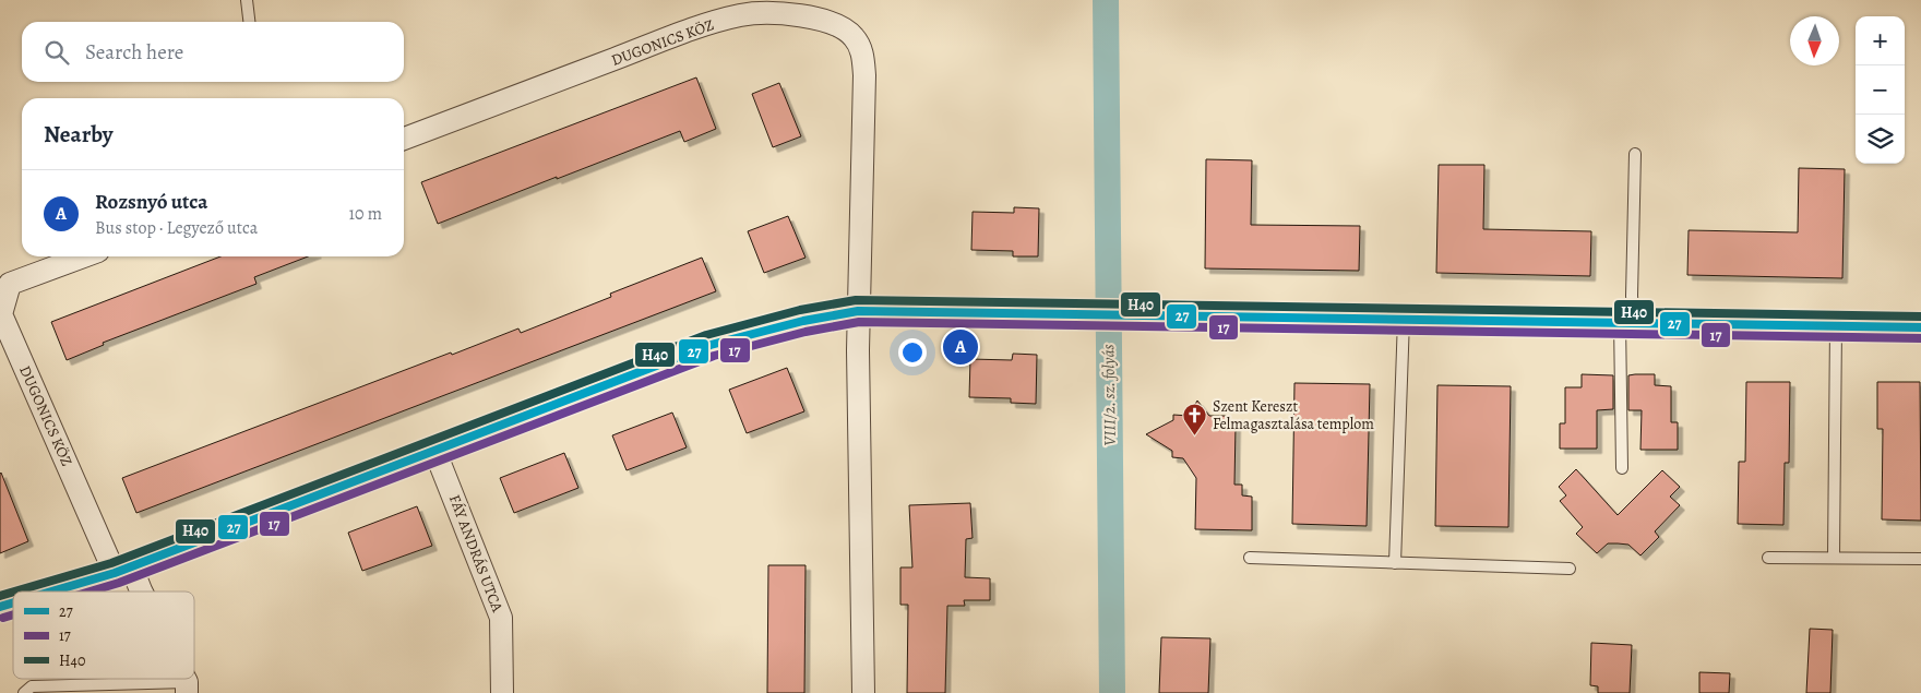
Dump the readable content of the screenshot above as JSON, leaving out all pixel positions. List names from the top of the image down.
{
  "streets": {
    "street": ["DUGONICS KÖZ", "FÁY ANDRÁS UTCA"]
  },
  "water": ["VIII/2. sz. folyás"],
  "places": {
    "church": ["Szent Kereszt Felmagasztalása templom"]
  },
  "lines": ["transit line H40", "transit line 27", "transit line 17"],
  "legend": ["27", "17", "H40"],
  "north": "bottom",
  "page": {
    "map_buttons": ["+", "−"],
    "search": "Search here",
    "heading": "Nearby",
    "list": [
      {
        "mark": "A",
        "name": "Rozsnyó utca",
        "note": "Bus stop · Legyező utca",
        "value": "10 m"
      }
    ],
    "pins": "A"
  }
}
